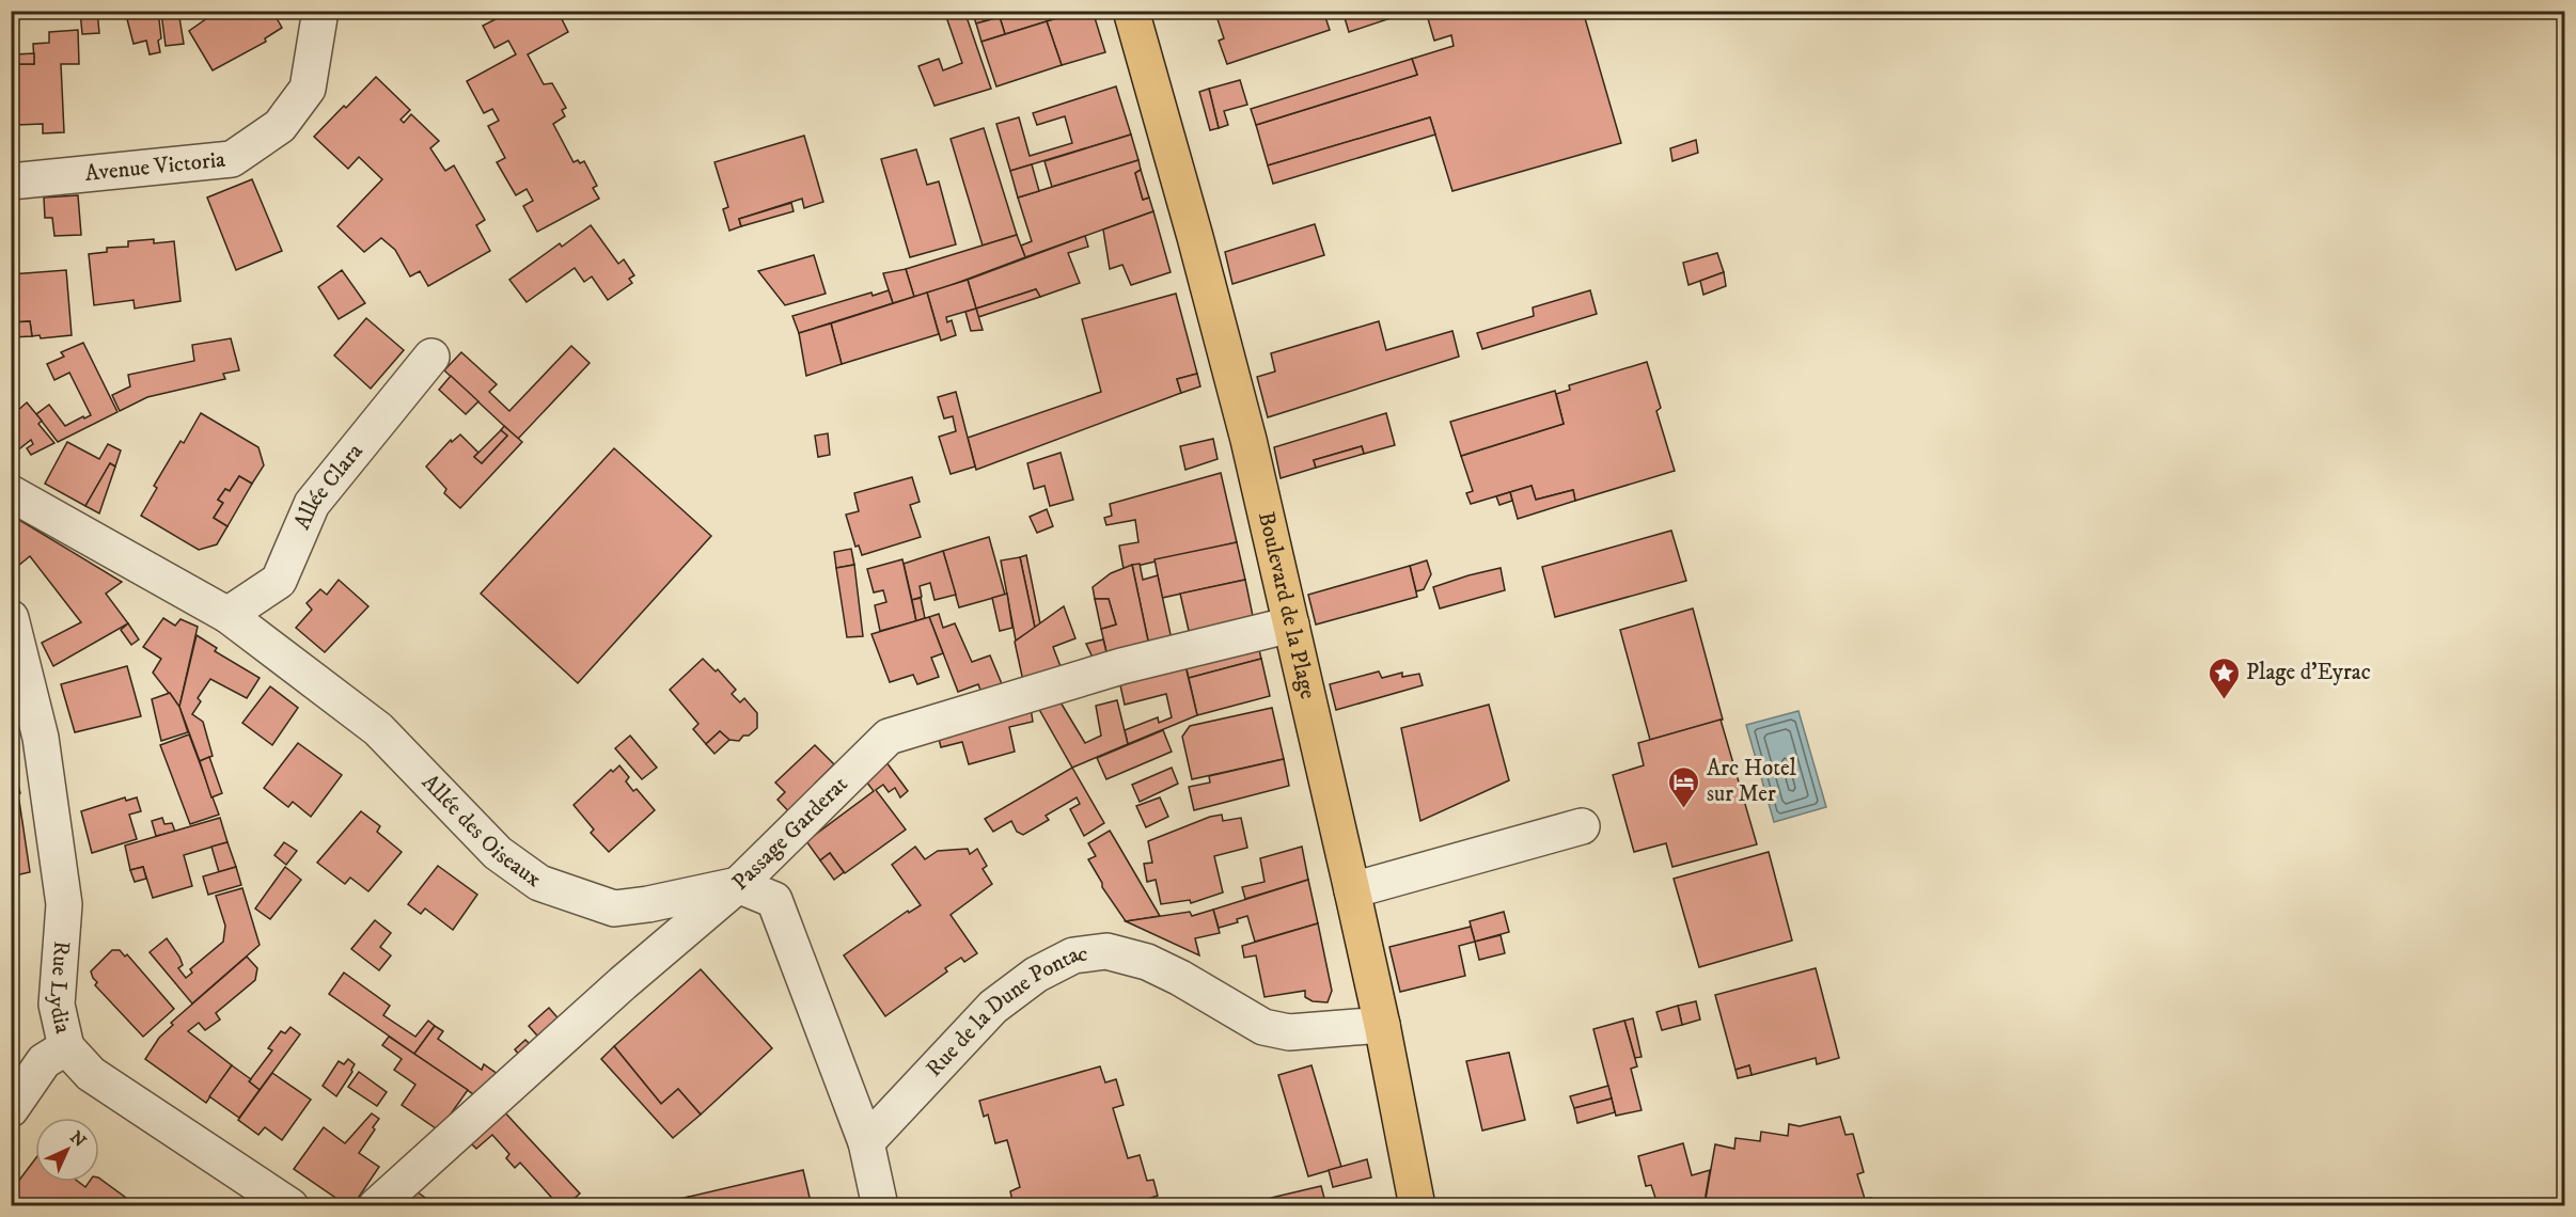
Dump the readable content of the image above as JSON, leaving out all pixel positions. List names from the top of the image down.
{
  "streets": {
    "main road": ["Boulevard de la Plage"],
    "street": [
      "Avenue Victoria",
      "Allée Clara",
      "Allée des Oiseaux",
      "Passage Garderat",
      "Rue Lydia",
      "Rue de la Dune Pontac"
    ]
  },
  "crossings": [
    ["Allée Clara", "Allée des Oiseaux"],
    ["Boulevard de la Plage", "Passage Garderat"],
    ["Boulevard de la Plage", "Rue de la Dune Pontac"],
    ["Allée des Oiseaux", "Passage Garderat"]
  ],
  "places": {
    "place": ["Plage d'Eyrac"],
    "hotel": ["Arc Hotel sur Mer"]
  },
  "north": "top right"
}
